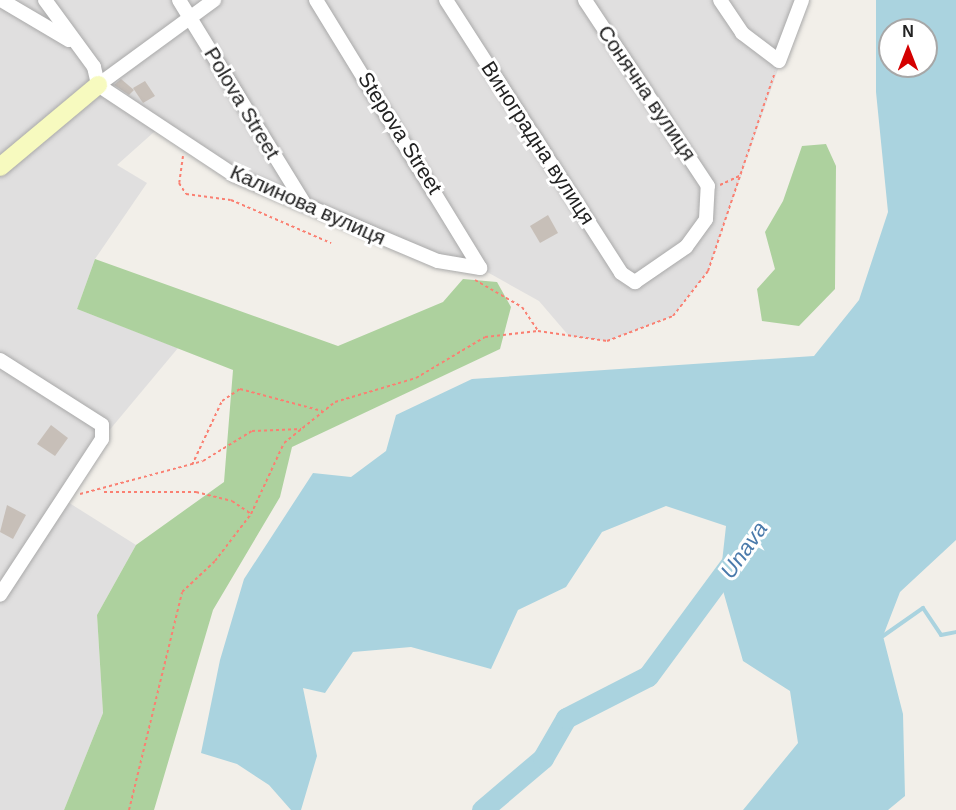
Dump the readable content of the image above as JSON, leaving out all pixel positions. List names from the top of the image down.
{
  "streets": {
    "street": [
      "Сонячна вулиця",
      "Polova Street",
      "Stepova Street",
      "Виноградна вулиця",
      "Калинова вулиця"
    ]
  },
  "crossings": [
    ["Сонячна вулиця", "Виноградна вулиця"],
    ["Polova Street", "Калинова вулиця"],
    ["Stepova Street", "Калинова вулиця"]
  ],
  "water": ["Unava"],
  "north": "top"
}
